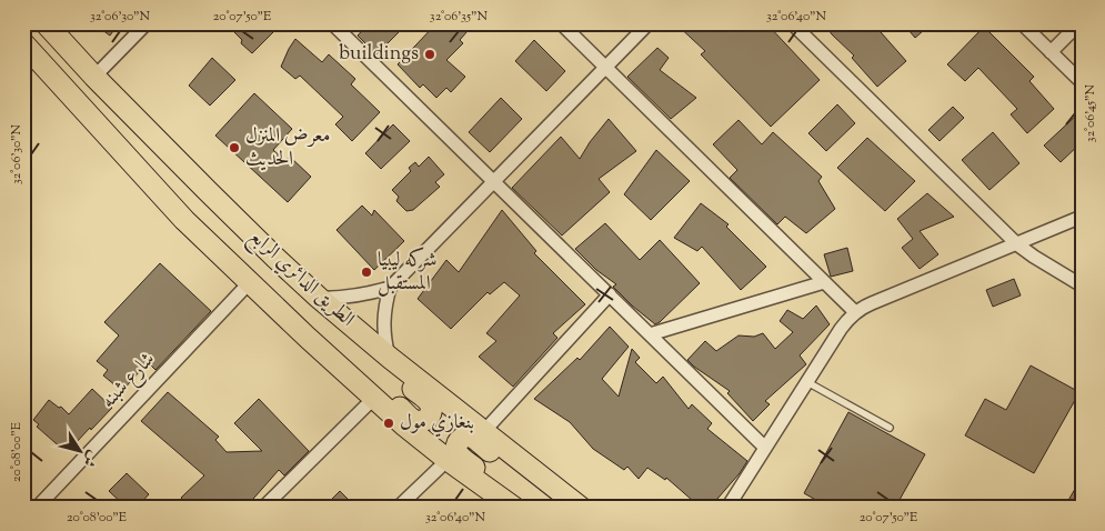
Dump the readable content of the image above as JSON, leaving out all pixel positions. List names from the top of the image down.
{
  "streets": {
    "main road": ["الطريق الدائري الرابع"],
    "street": ["شارع شبنه"]
  },
  "crossings": [
    ["الطريق الدائري الرابع", "شارع شبنه"]
  ],
  "places": [
    "buildings",
    "معرض المنزل الحديث",
    "شركه ليبيا المستقبل",
    "بنغازي مول"
  ],
  "north": "bottom right",
  "coordinates": [
    "32°06'30\"N",
    "20°07'50\"E",
    "32°06'35\"N",
    "32°06'40\"N",
    "32°06'45\"N",
    "20°08'00\"E"
  ]
}
